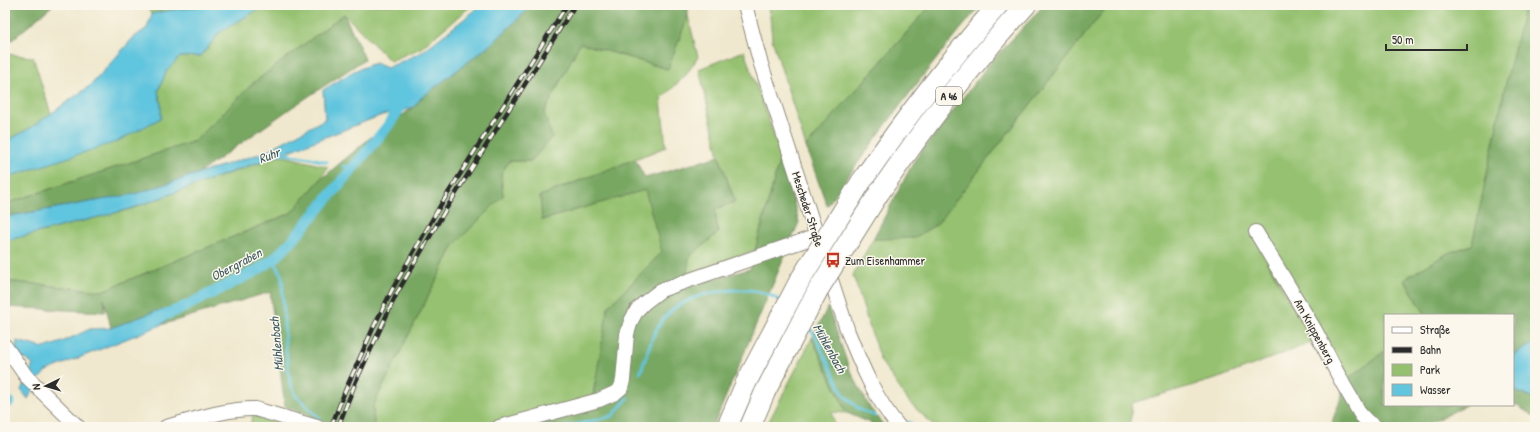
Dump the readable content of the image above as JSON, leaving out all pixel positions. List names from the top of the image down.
{
  "streets": {
    "highway": ["A 46"],
    "street": ["Mescheder Straße", "Am Knippenberg"]
  },
  "water": ["Ruhr", "Obergraben", "Mühlenbach"],
  "places": {
    "bus stop": ["Zum Eisenhammer"]
  },
  "legend": [
    "Straße",
    "Bahn",
    "Park",
    "Wasser"
  ],
  "scale_bar": "50 m",
  "north": "left"
}
